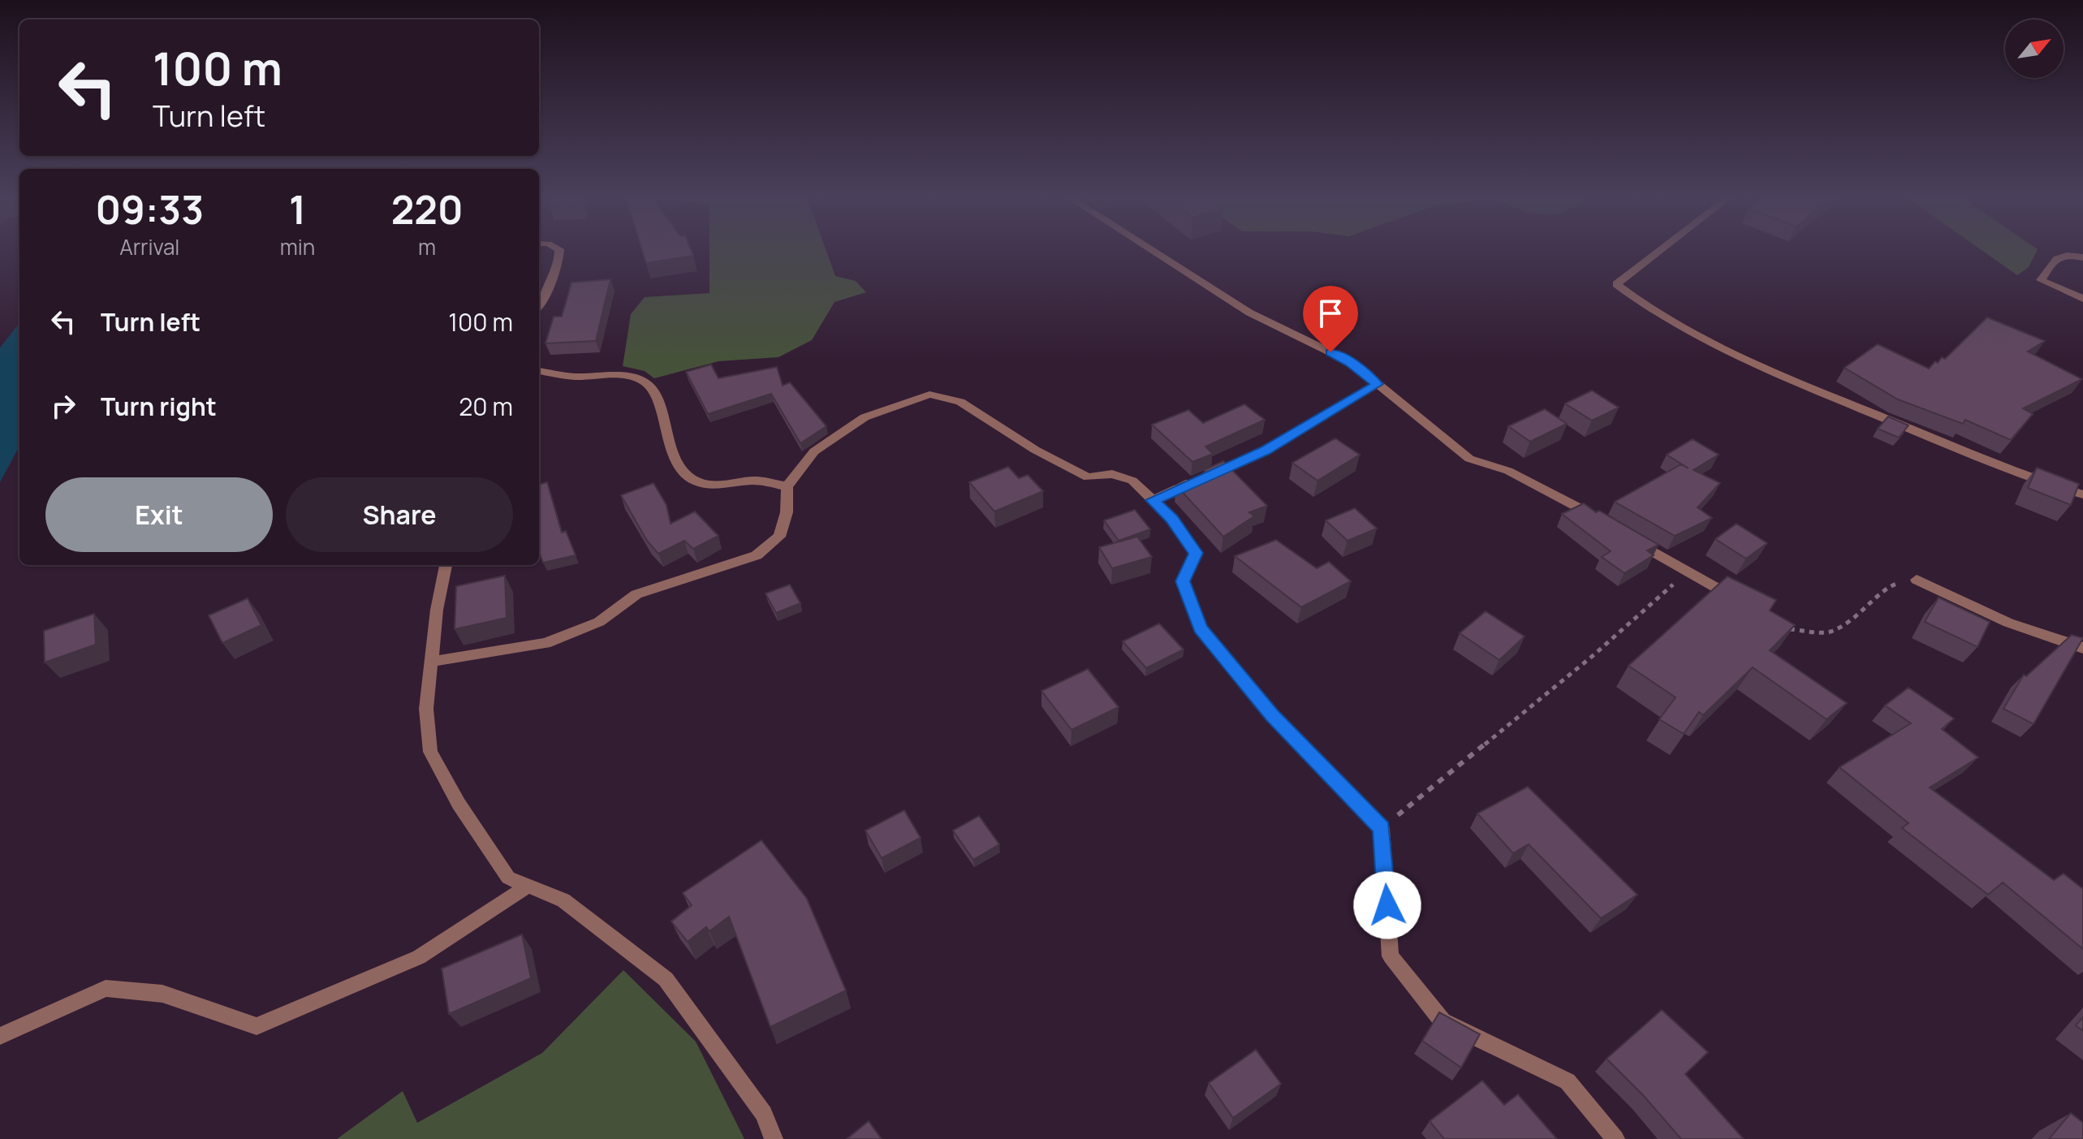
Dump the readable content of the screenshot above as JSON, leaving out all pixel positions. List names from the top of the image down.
{
  "north": "top right",
  "page": {
    "turn": ["100 m", "Turn left"],
    "eta": [
      "09:33",
      "Arrival",
      "1",
      "min",
      "220",
      "m"
    ],
    "list": [
      {
        "name": "Turn left",
        "value": "100 m"
      },
      {
        "name": "Turn right",
        "value": "20 m"
      }
    ],
    "buttons": ["Exit", "Share"]
  }
}
